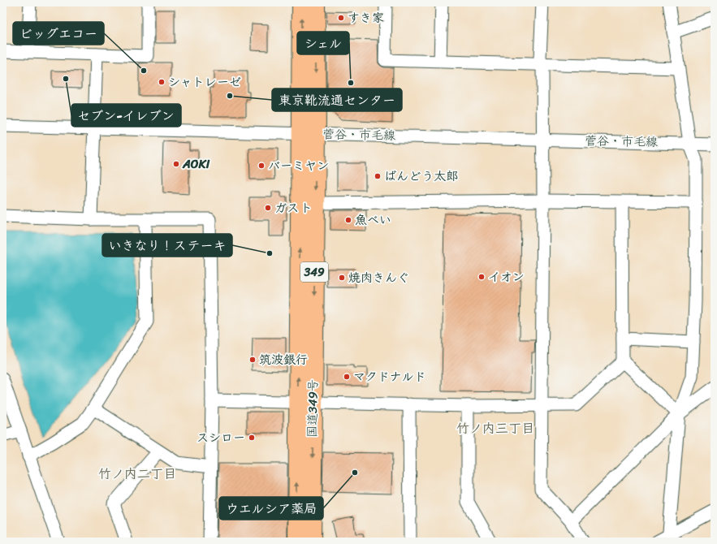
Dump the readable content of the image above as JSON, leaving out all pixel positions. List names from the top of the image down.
{
  "streets": {
    "highway": ["349", "国道349号"],
    "street": ["菅谷・市毛線"]
  },
  "crossings": [
    ["菅谷・市毛線", "国道349号"]
  ],
  "districts": ["竹ノ内三丁目", "竹ノ内二丁目"],
  "places": [
    "すき家",
    "ビッグエコー",
    "セブン-イレブン",
    "シャトレーゼ",
    "シェル",
    "東京靴流通センター",
    "AOKI",
    "バーミヤン",
    "ばんどう太郎",
    "ガスト",
    "魚べい",
    "いきなり！ステーキ",
    "イオン",
    "焼肉きんぐ",
    "筑波銀行",
    "マクドナルド",
    "スシロー",
    "ウエルシア薬局"
  ]
}
